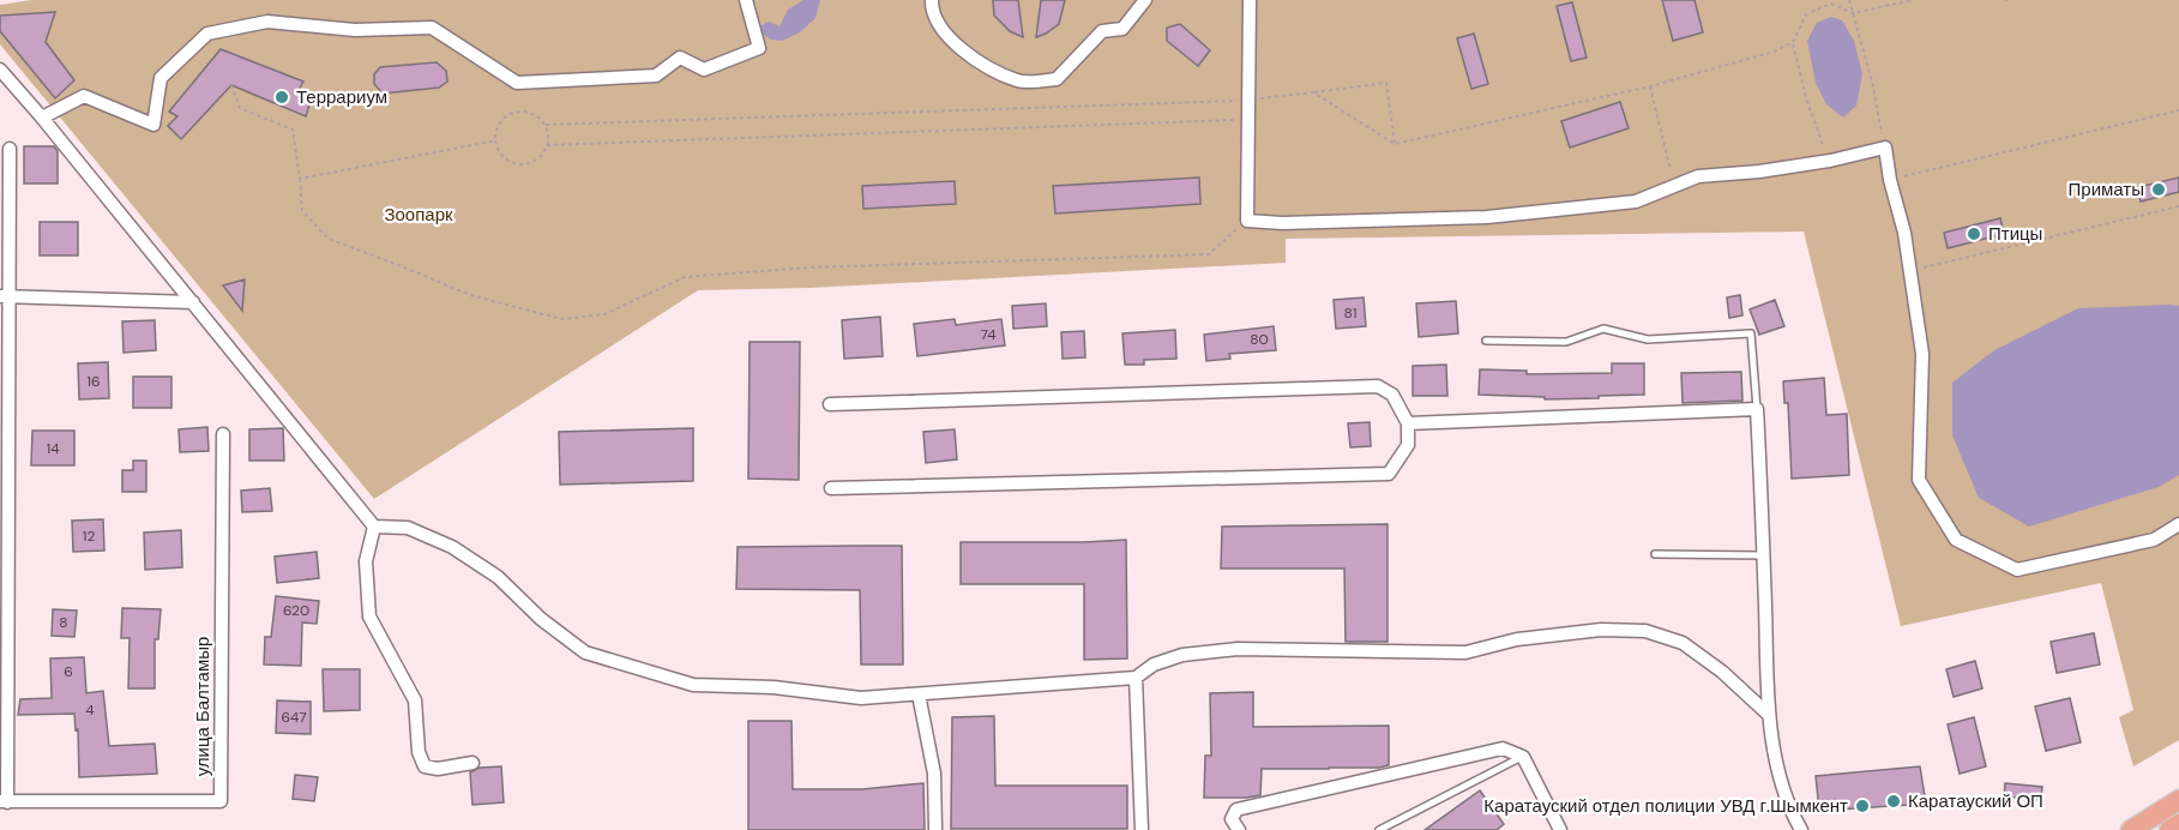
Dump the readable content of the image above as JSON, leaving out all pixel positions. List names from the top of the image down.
{
  "streets": {
    "street": ["улица Балтамыр"]
  },
  "parks": ["Зоопарк"],
  "places": [
    "Террариум",
    "Приматы",
    "Птицы",
    "Каратауский ОП",
    "Каратауский отдел полиции УВД г.Шымкент"
  ],
  "house_numbers": [
    "81",
    "74",
    "80",
    "16",
    "14",
    "12",
    "620",
    "8",
    "6",
    "4",
    "647"
  ]
}
